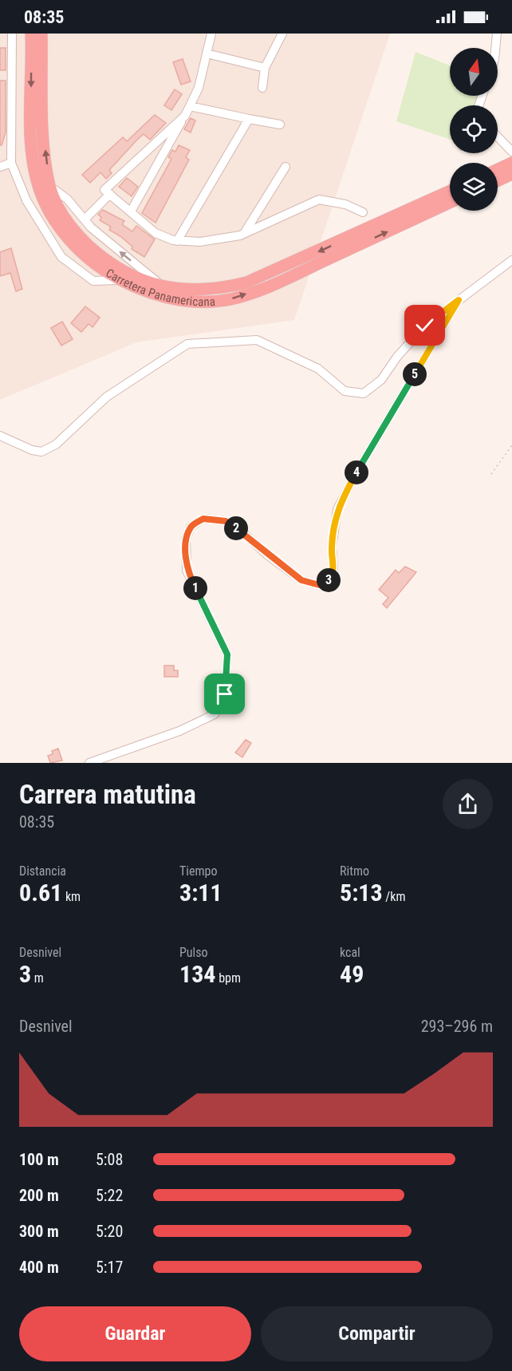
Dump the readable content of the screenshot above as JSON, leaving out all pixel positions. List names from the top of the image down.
{
  "streets": {
    "highway": ["Carretera Panamericana"]
  },
  "north": "top",
  "page": {
    "status": "08:35",
    "pins": [
      "5",
      "4",
      "2",
      "3",
      "1"
    ],
    "heading": ["Carrera matutina", "08:35"],
    "stats": [
      ["Distancia", "0.61 km"],
      ["Tiempo", "3:11"],
      ["Ritmo", "5:13 /km"],
      ["Desnivel", "3 m"],
      ["Pulso", "134 bpm"],
      ["kcal", "49"]
    ],
    "chart": ["Desnivel", "293–296 m"],
    "list": [
      {
        "name": "100 m",
        "note": "5:08"
      },
      {
        "name": "200 m",
        "note": "5:22"
      },
      {
        "name": "300 m",
        "note": "5:20"
      },
      {
        "name": "400 m",
        "note": "5:17"
      }
    ],
    "buttons": ["Guardar", "Compartir"]
  }
}
